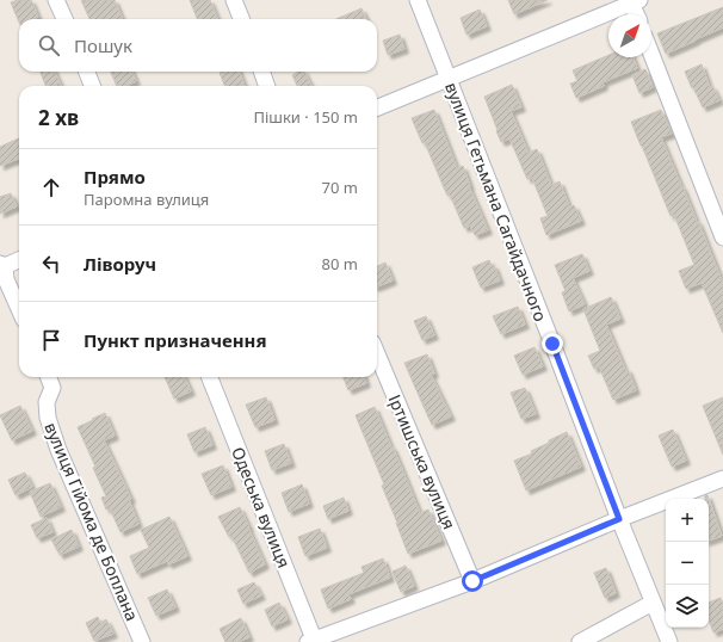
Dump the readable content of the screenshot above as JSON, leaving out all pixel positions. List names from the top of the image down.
{
  "streets": {
    "street": [
      "вулиця Гетьмана Сагайдачного",
      "Іртишська вулиця",
      "Одеська вулиця",
      "вулиця Гійома де Боплана"
    ]
  },
  "north": "top right",
  "page": {
    "search": "Пошук",
    "heading": ["2 хв", "Пішки · 150 m"],
    "list": [
      ["Прямо", "Паромна вулиця", "70 m"],
      ["Ліворуч", "80 m"],
      "Пункт призначення"
    ],
    "map_buttons": ["+", "−"]
  }
}
